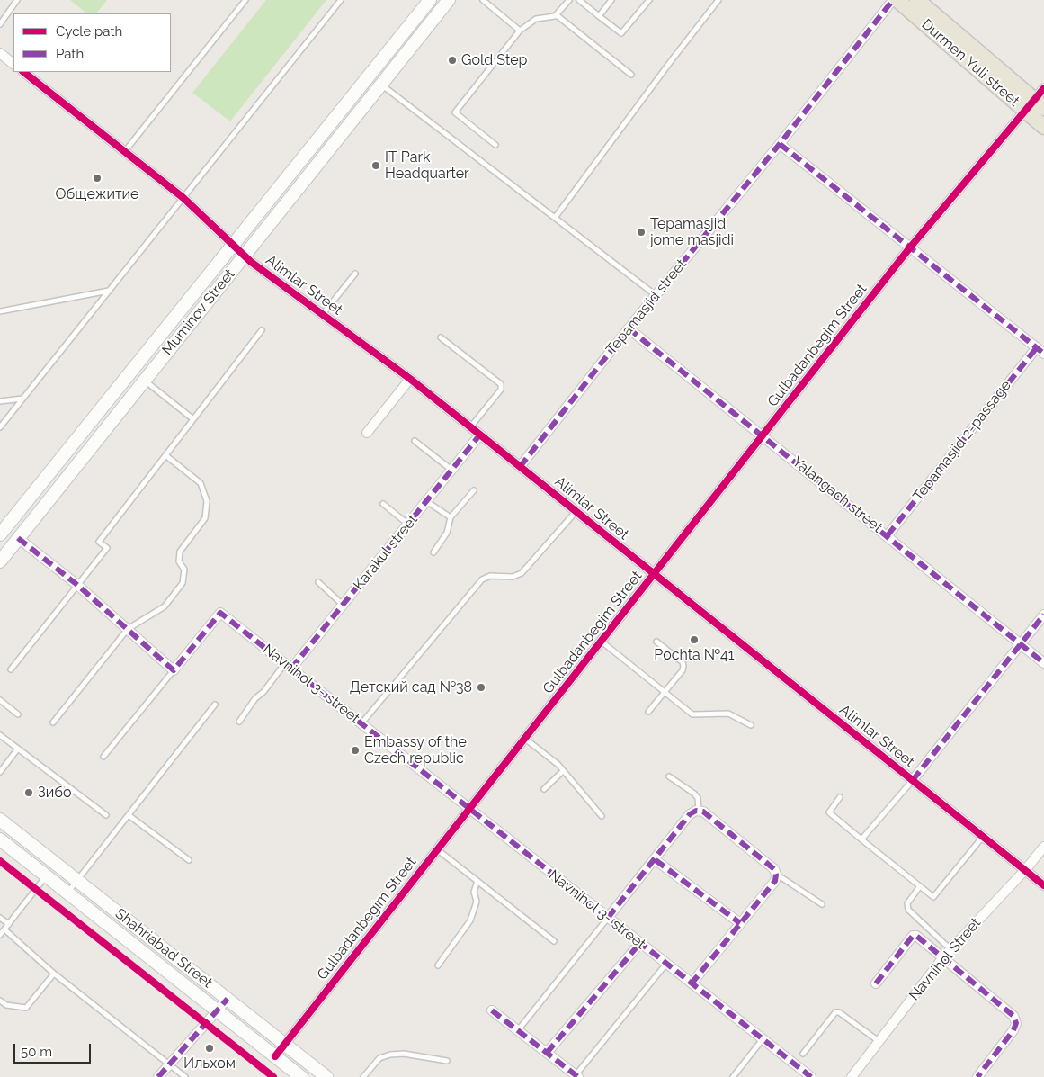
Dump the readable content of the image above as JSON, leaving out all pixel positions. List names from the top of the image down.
{
  "streets": {
    "main road": ["Durmen Yuli street", "Muminov Street", "Shahriabad Street"],
    "street": [
      "Аlimlar Street",
      "Tepamasjid street",
      "Gulbadanbegim Street",
      "Tepamasjid 2-passage",
      "Yalangach street",
      "Karakul street",
      "Navnihol 3- street",
      "Navnihol Street"
    ]
  },
  "crossings": [
    ["Durmen Yuli street", "Gulbadanbegim Street"],
    ["Аlimlar Street", "Tepamasjid street"],
    ["Аlimlar Street", "Muminov Street"],
    ["Аlimlar Street", "Gulbadanbegim Street"],
    ["Аlimlar Street", "Karakul street"],
    ["Аlimlar Street", "Navnihol Street"],
    ["Tepamasjid street", "Yalangach street"],
    ["Gulbadanbegim Street", "Yalangach street"],
    ["Gulbadanbegim Street", "Navnihol 3- street"],
    ["Gulbadanbegim Street", "Shahriabad Street"],
    ["Tepamasjid 2-passage", "Yalangach street"],
    ["Karakul street", "Navnihol 3- street"]
  ],
  "places": [
    "Gold Step",
    "IT Park Headquarter",
    "Общежитие",
    "Tepamasjid jome masjidi",
    "Pochta №41",
    "Детский сад №38",
    "Embassy of the Czech republic",
    "Зибо",
    "Ильхом"
  ],
  "legend": ["Cycle path", "Path"],
  "scale_bar": "50 m"
}
